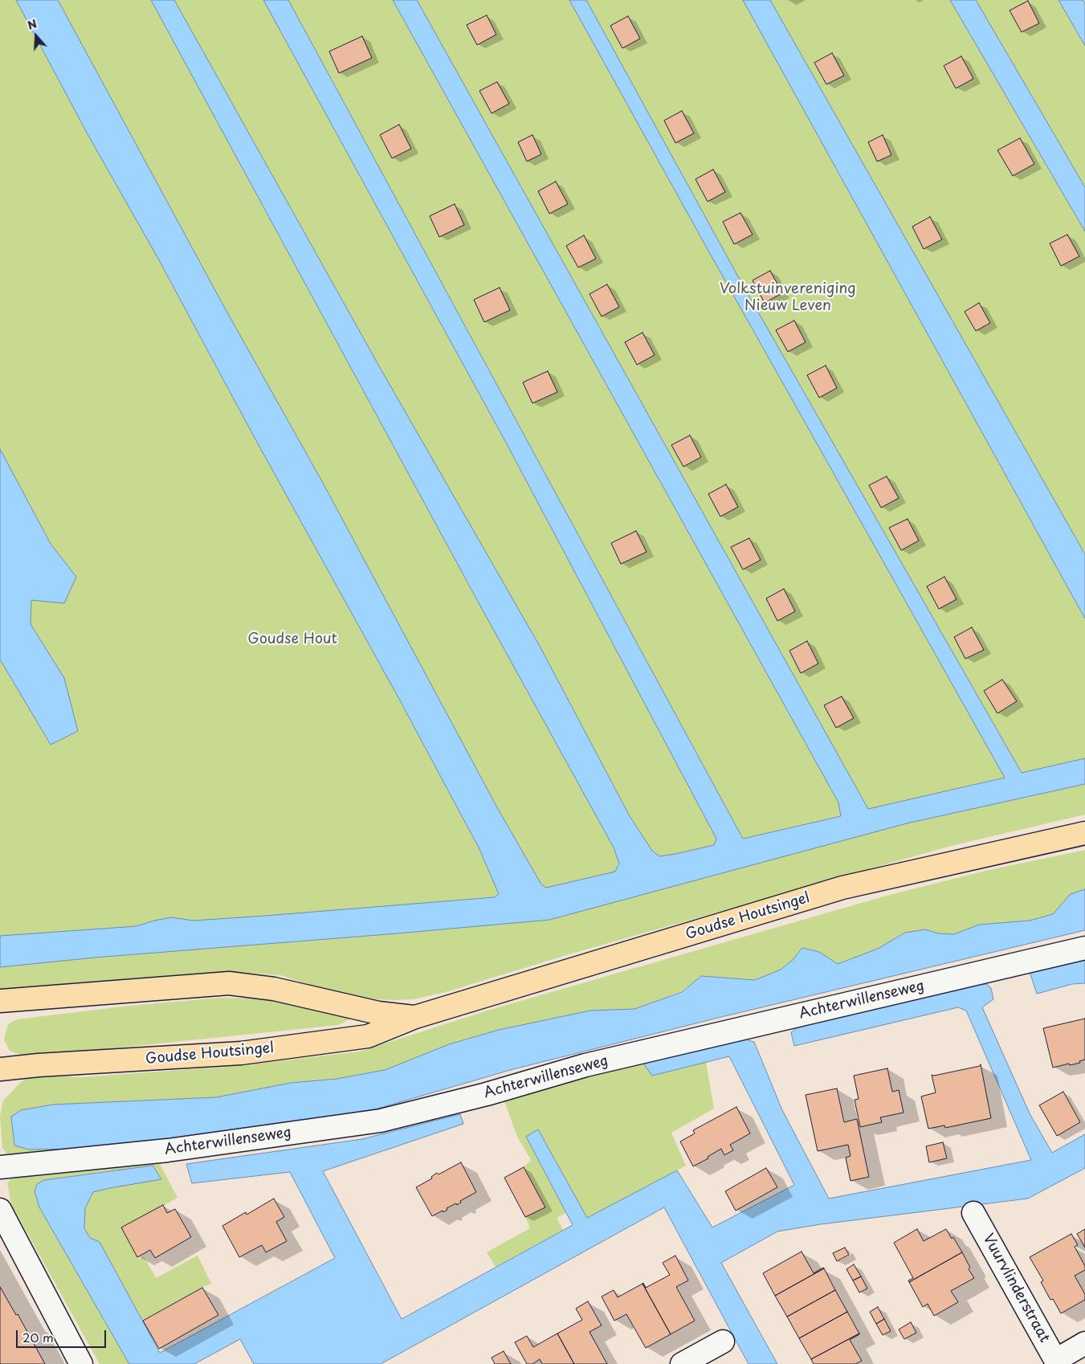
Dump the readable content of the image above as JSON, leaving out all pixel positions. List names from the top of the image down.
{
  "streets": {
    "main road": ["Goudse Houtsingel"],
    "street": ["Achterwillenseweg", "Vuurvlinderstraat"]
  },
  "parks": ["Volkstuinvereniging Nieuw Leven", "Goudse Hout"],
  "scale_bar": "20 m",
  "north": "top"
}
